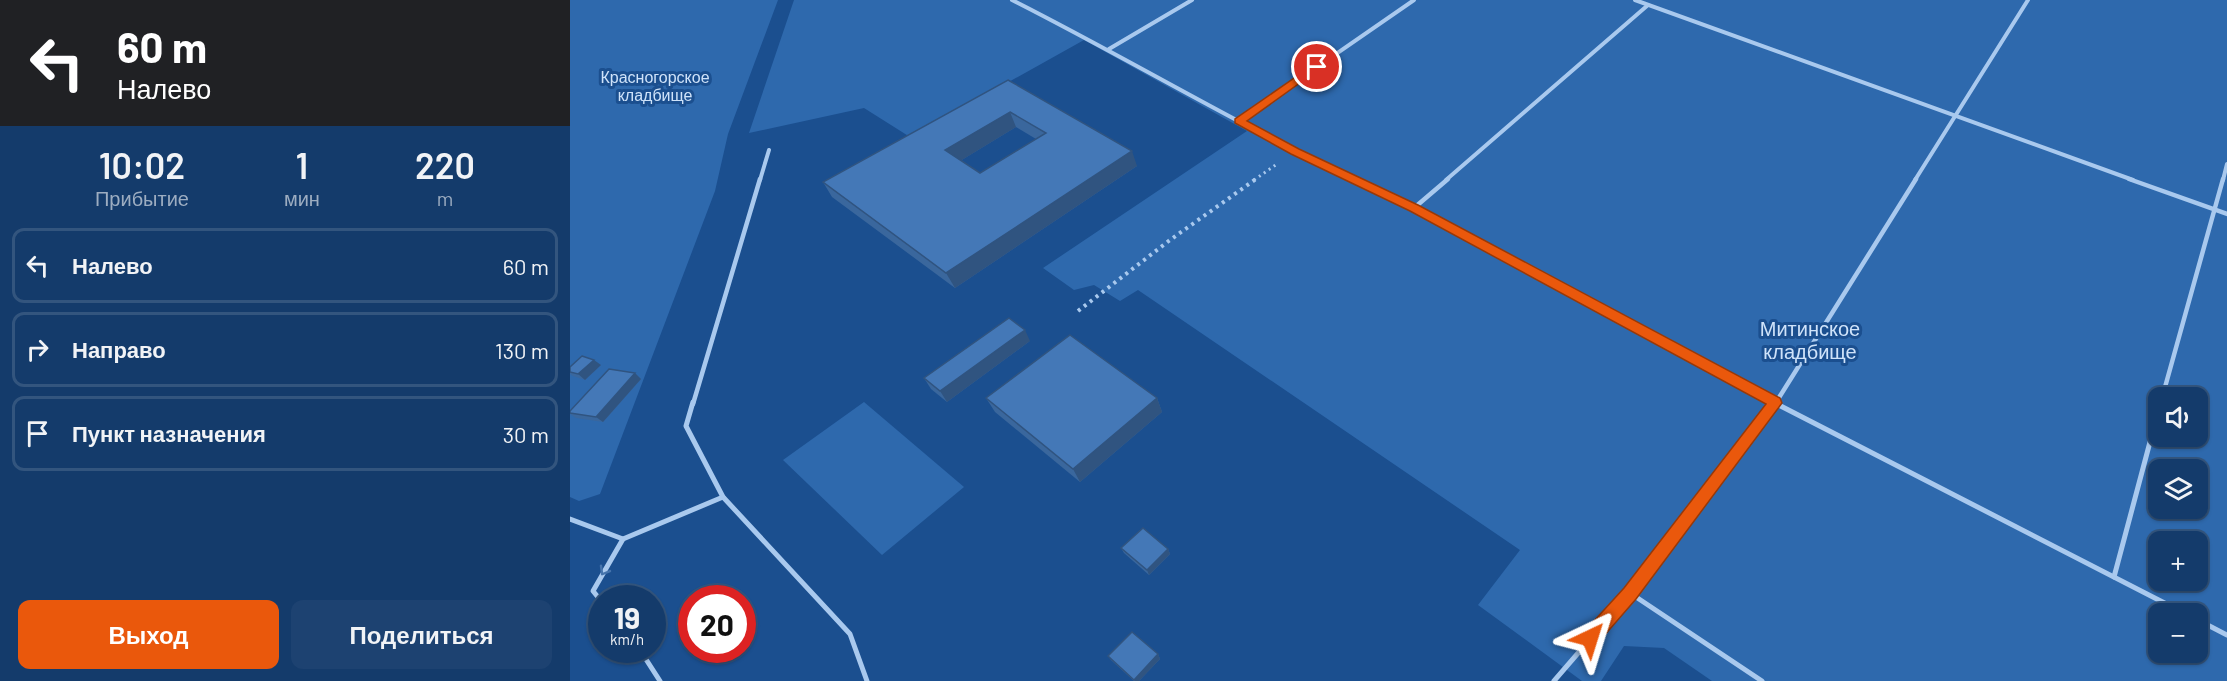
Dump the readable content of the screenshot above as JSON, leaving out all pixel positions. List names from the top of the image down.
{
  "parks": ["Красногорское кладбище", "Митинское кладбище"],
  "page": {
    "turn": ["60 m", "Налево"],
    "eta": [
      "10:02",
      "Прибытие",
      "1",
      "мин",
      "220",
      "m"
    ],
    "list": [
      {
        "name": "Налево",
        "value": "60 m"
      },
      {
        "name": "Направо",
        "value": "130 m"
      },
      {
        "name": "Пункт назначения",
        "value": "30 m"
      }
    ],
    "map_buttons": ["+", "−"],
    "speed": "19 km/h",
    "limit": "20",
    "buttons": ["Выход", "Поделиться"]
  }
}
